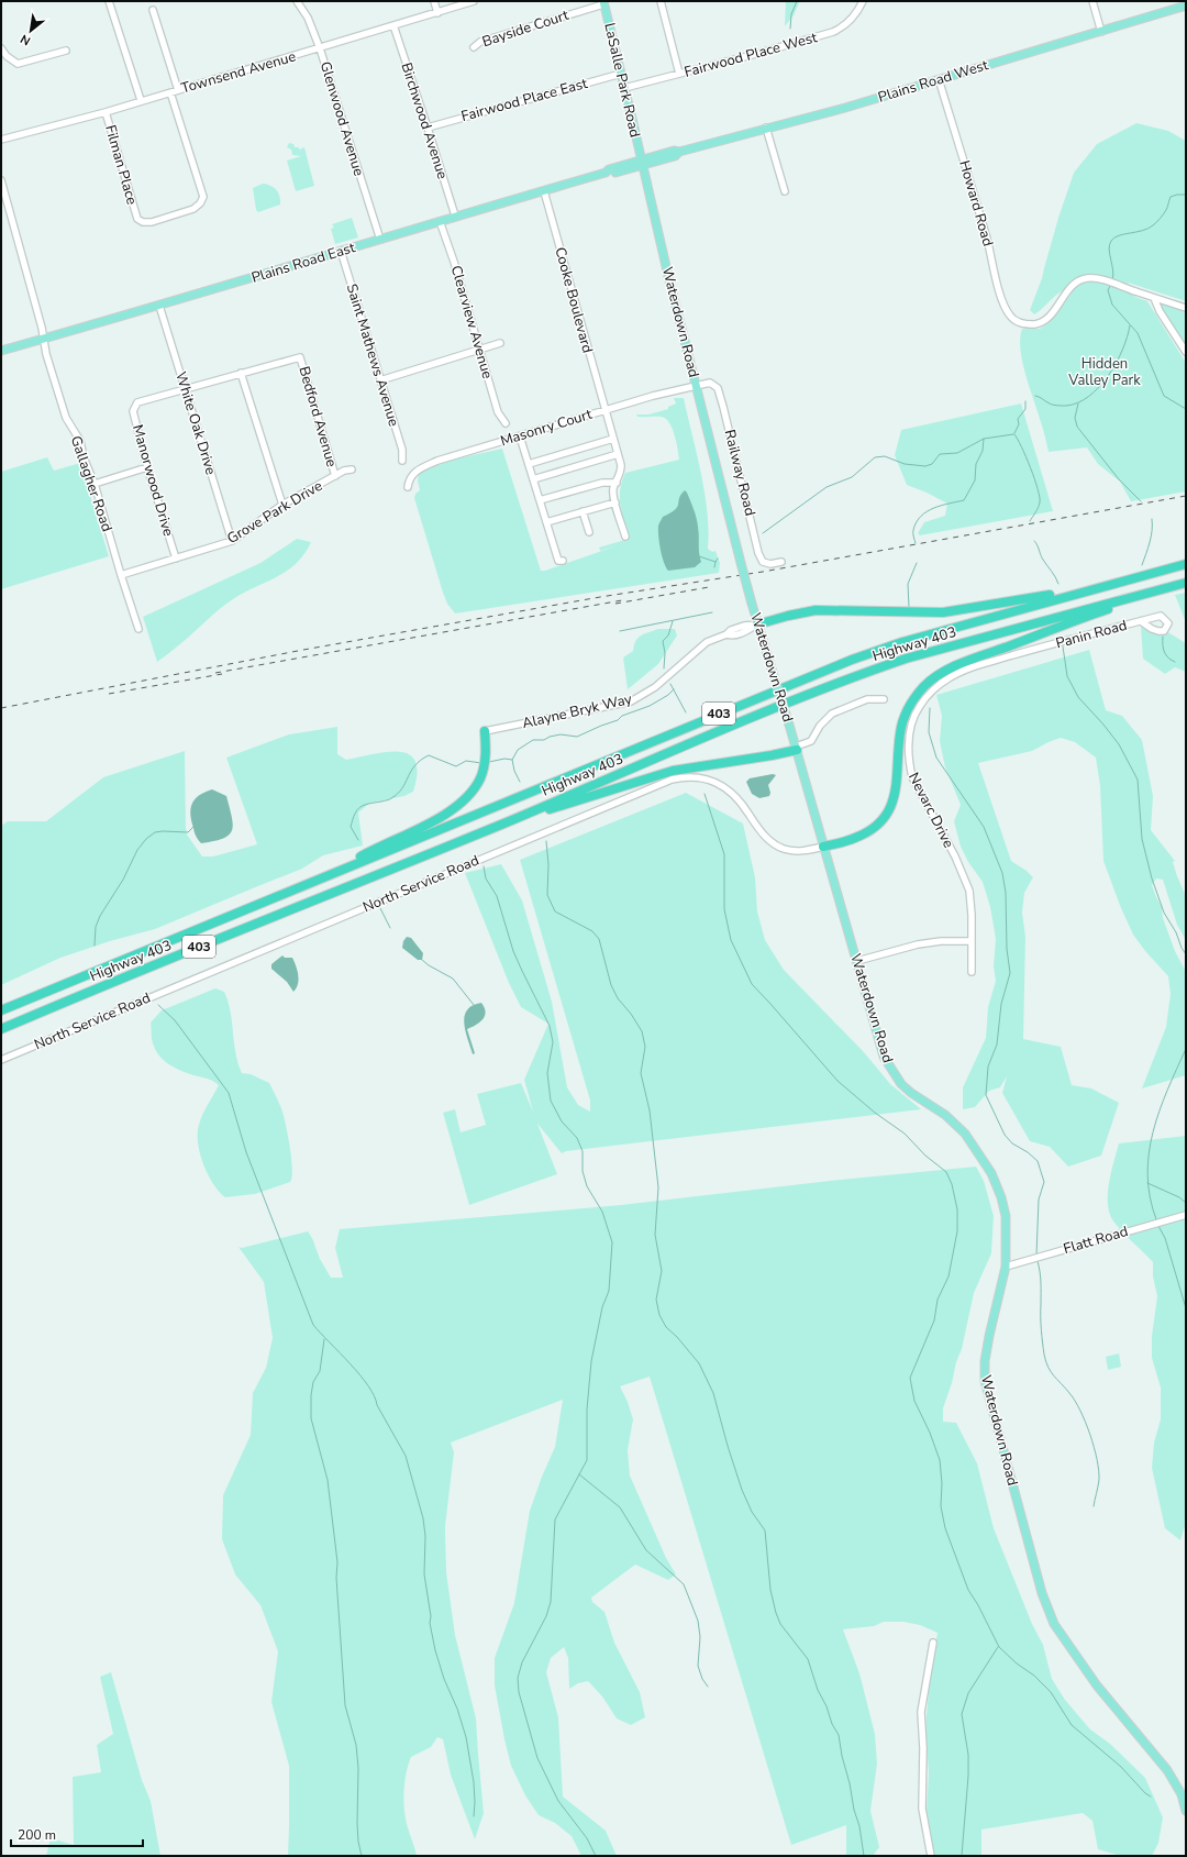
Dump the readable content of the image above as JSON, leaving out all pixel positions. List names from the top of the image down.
{
  "streets": {
    "highway": ["Highway 403", "403"],
    "main road": [
      "LaSalle Park Road",
      "Plains Road West",
      "Plains Road East",
      "Waterdown Road"
    ],
    "street": [
      "Bayside Court",
      "Fairwood Place West",
      "Townsend Avenue",
      "Fairwood Place East",
      "Glenwood Avenue",
      "Birchwood Avenue",
      "Filman Place",
      "Howard Road",
      "Cooke Boulevard",
      "Clearview Avenue",
      "Saint Mathews Avenue",
      "Bedford Avenue",
      "White Oak Drive",
      "Masonry Court",
      "Railway Road",
      "Manorwood Drive",
      "Gallagher Road",
      "Grove Park Drive",
      "Panin Road",
      "Alayne Bryk Way",
      "Nevarc Drive",
      "North Service Road",
      "Flatt Road"
    ]
  },
  "crossings": [
    ["Bayside Court", "LaSalle Park Road"],
    ["Fairwood Place West", "LaSalle Park Road"],
    ["Townsend Avenue", "Glenwood Avenue"],
    ["Townsend Avenue", "Birchwood Avenue"],
    ["Townsend Avenue", "Filman Place"],
    ["LaSalle Park Road", "Plains Road West"],
    ["LaSalle Park Road", "Fairwood Place East"],
    ["LaSalle Park Road", "Plains Road East"],
    ["LaSalle Park Road", "Waterdown Road"],
    ["Plains Road West", "Howard Road"],
    ["Plains Road West", "Plains Road East"],
    ["Plains Road West", "Waterdown Road"],
    ["Fairwood Place East", "Birchwood Avenue"],
    ["Glenwood Avenue", "Plains Road East"],
    ["Birchwood Avenue", "Plains Road East"],
    ["Plains Road East", "Cooke Boulevard"],
    ["Plains Road East", "Clearview Avenue"],
    ["Plains Road East", "Waterdown Road"],
    ["Plains Road East", "Saint Mathews Avenue"],
    ["Plains Road East", "White Oak Drive"],
    ["Plains Road East", "Gallagher Road"],
    ["Cooke Boulevard", "Masonry Court"],
    ["Waterdown Road", "Masonry Court"],
    ["Waterdown Road", "Railway Road"],
    ["Waterdown Road", "Alayne Bryk Way"],
    ["Waterdown Road", "North Service Road"],
    ["Waterdown Road", "Flatt Road"],
    ["Bedford Avenue", "Grove Park Drive"],
    ["White Oak Drive", "Manorwood Drive"],
    ["White Oak Drive", "Grove Park Drive"],
    ["Masonry Court", "Railway Road"],
    ["Manorwood Drive", "Grove Park Drive"],
    ["Gallagher Road", "Grove Park Drive"],
    ["Panin Road", "Nevarc Drive"]
  ],
  "parks": ["Hidden Valley Park"],
  "scale_bar": "200 m",
  "north": "bottom left"
}
